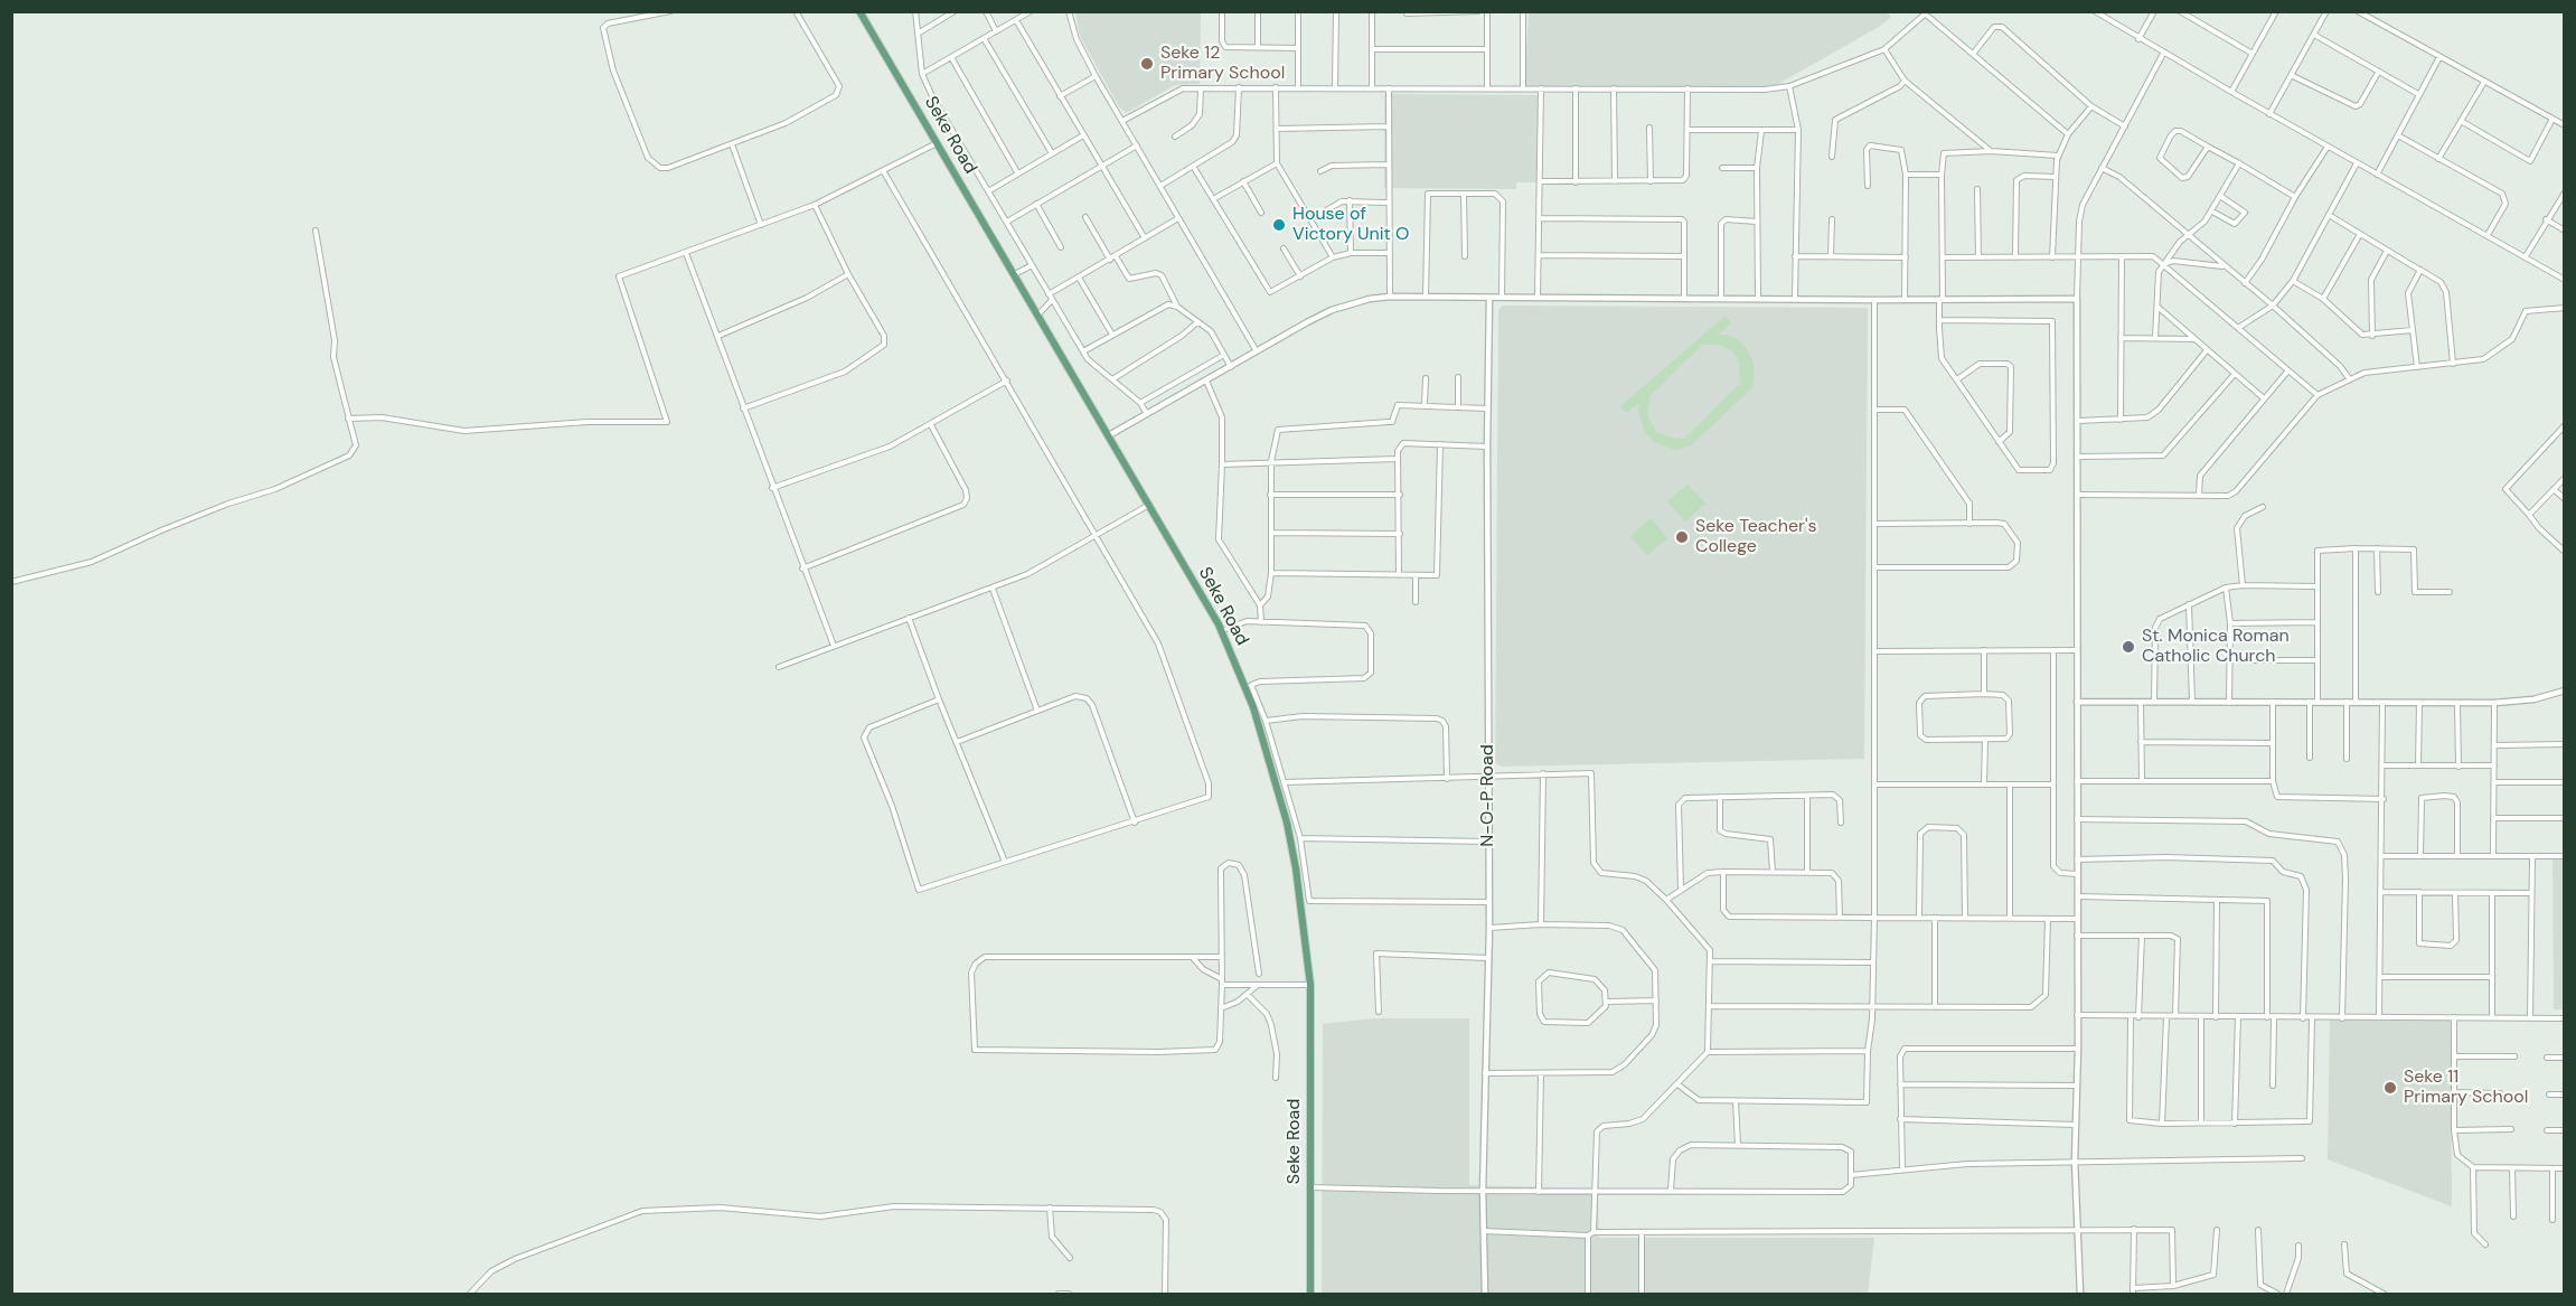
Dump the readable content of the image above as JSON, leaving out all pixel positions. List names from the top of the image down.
{
  "streets": {
    "main road": ["Seke Road"],
    "street": ["N-O-P Road"]
  },
  "places": [
    "Seke 12 Primary School",
    "House of Victory Unit O",
    "Seke Teacher's College",
    "St. Monica Roman Catholic Church",
    "Seke 11 Primary School"
  ]
}
